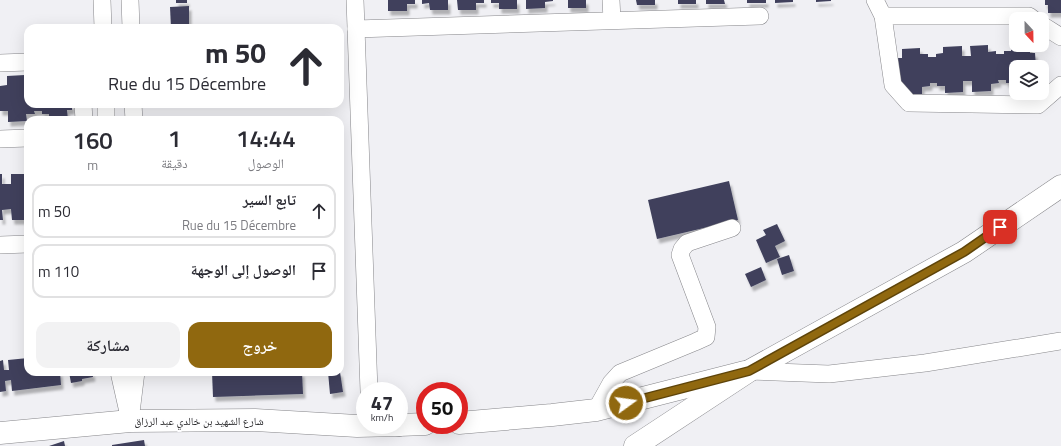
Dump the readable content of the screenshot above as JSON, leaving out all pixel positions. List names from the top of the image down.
{
  "streets": {
    "main road": ["شارع الشهيد بن خالدي عبد الرزاق"]
  },
  "north": "bottom",
  "page": {
    "turn": ["50 m", "Rue du 15 Décembre"],
    "eta": [
      "14:44",
      "الوصول",
      "1",
      "دقيقة",
      "160",
      "m"
    ],
    "list": [
      {
        "name": "تابع السير",
        "note": "Rue du 15 Décembre",
        "value": "50 m"
      },
      {
        "name": "الوصول إلى الوجهة",
        "value": "110 m"
      }
    ],
    "buttons": ["خروج", "مشاركة"],
    "speed": "47 km/h",
    "limit": "50"
  }
}
